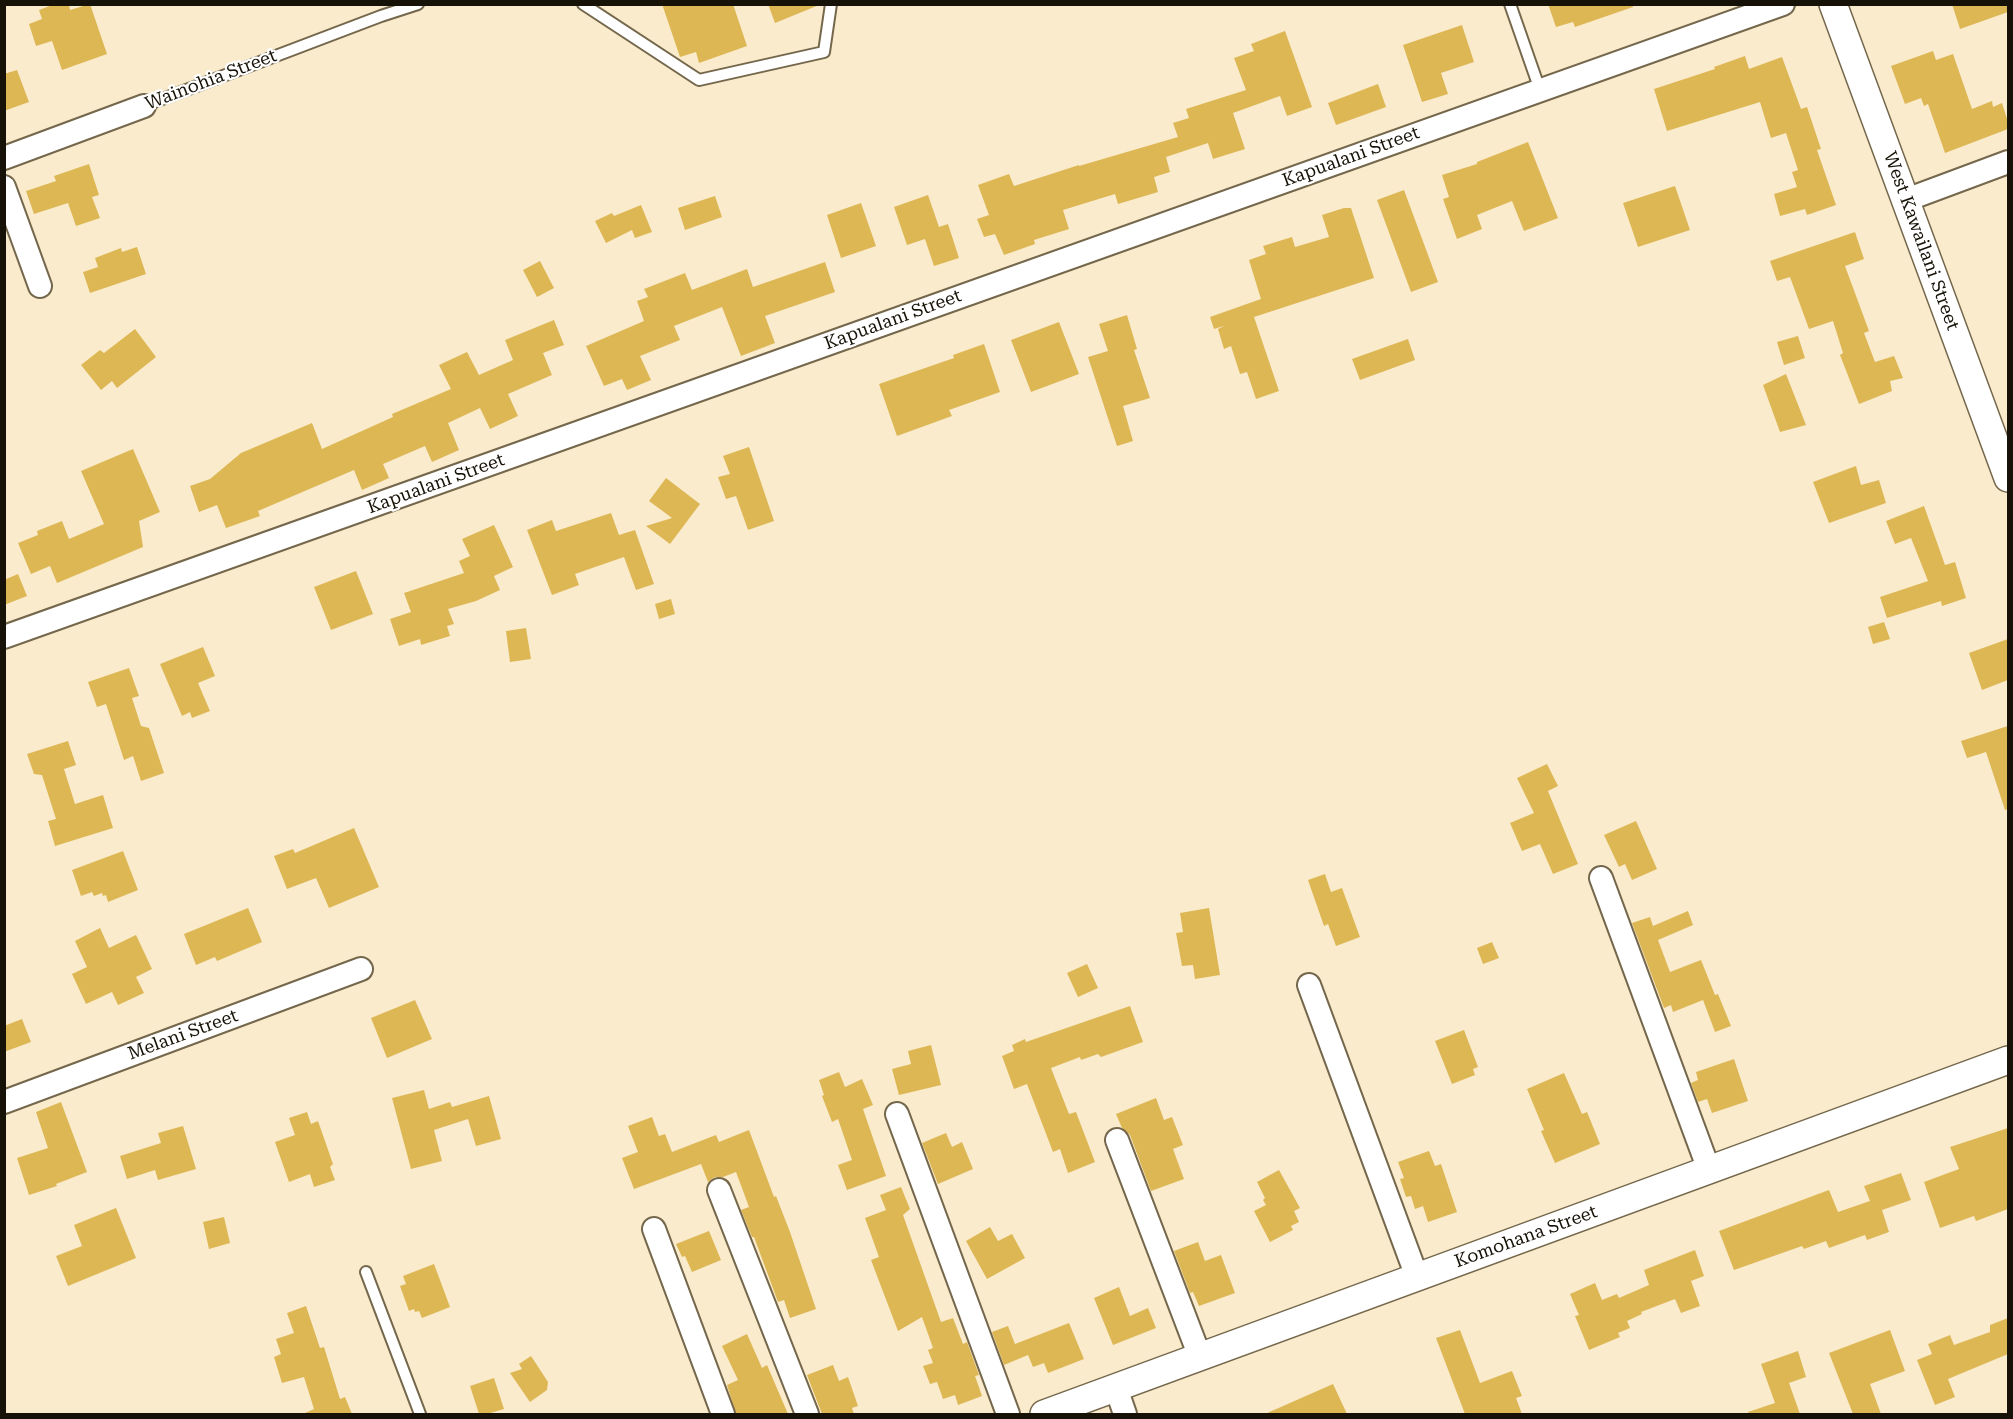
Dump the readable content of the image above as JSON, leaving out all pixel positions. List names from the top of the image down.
{
  "streets": {
    "street": [
      "Wainohia Street",
      "Kapualani Street",
      "West Kawailani Street",
      "Melani Street",
      "Komohana Street"
    ]
  }
}
